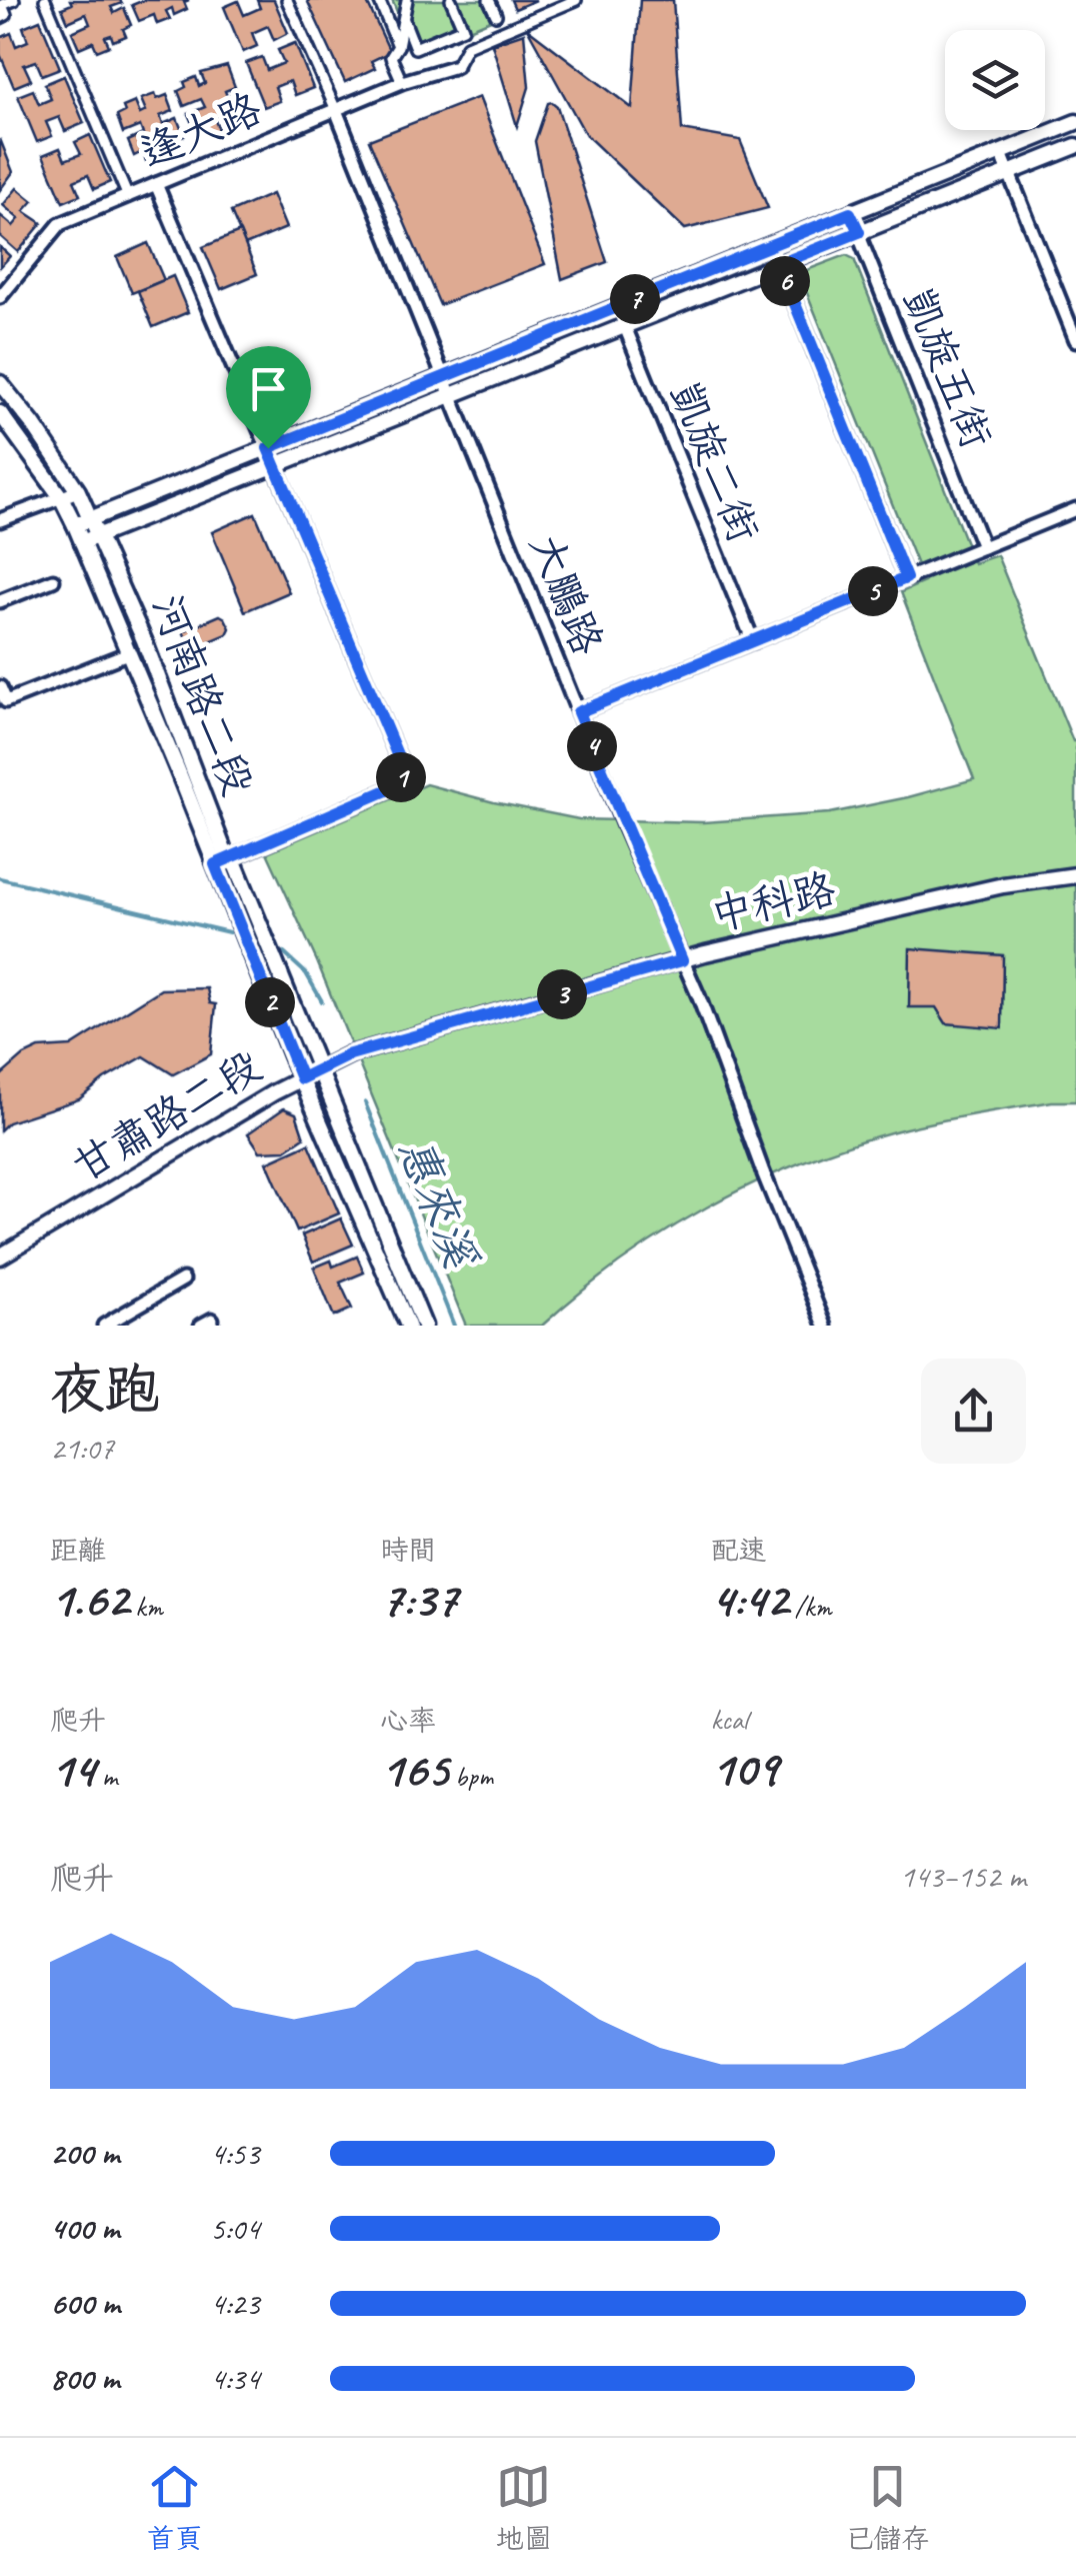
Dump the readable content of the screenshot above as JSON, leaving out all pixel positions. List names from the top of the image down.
{
  "streets": {
    "street": [
      "逢大路",
      "凱旋五街",
      "凱旋二街",
      "大鵬路",
      "河南路二段",
      "中科路",
      "甘肅路二段"
    ]
  },
  "crossings": [
    ["逢大路", "大鵬路"],
    ["大鵬路", "中科路"],
    ["河南路二段", "中科路"],
    ["河南路二段", "甘肅路二段"],
    ["中科路", "甘肅路二段"]
  ],
  "water": ["惠來溪"],
  "page": {
    "pins": [
      "6",
      "7",
      "5",
      "4",
      "1",
      "3",
      "2"
    ],
    "heading": ["夜跑", "21:07"],
    "stats": [
      ["距離", "1.62 km"],
      ["時間", "7:37"],
      ["配速", "4:42 /km"],
      ["爬升", "14 m"],
      ["心率", "165 bpm"],
      ["kcal", "109"]
    ],
    "chart": ["爬升", "143–152 m"],
    "list": [
      {
        "name": "200 m",
        "note": "4:53"
      },
      {
        "name": "400 m",
        "note": "5:04"
      },
      {
        "name": "600 m",
        "note": "4:23"
      },
      {
        "name": "800 m",
        "note": "4:34"
      }
    ],
    "tabs": ["首頁", "地圖", "已儲存"]
  }
}
